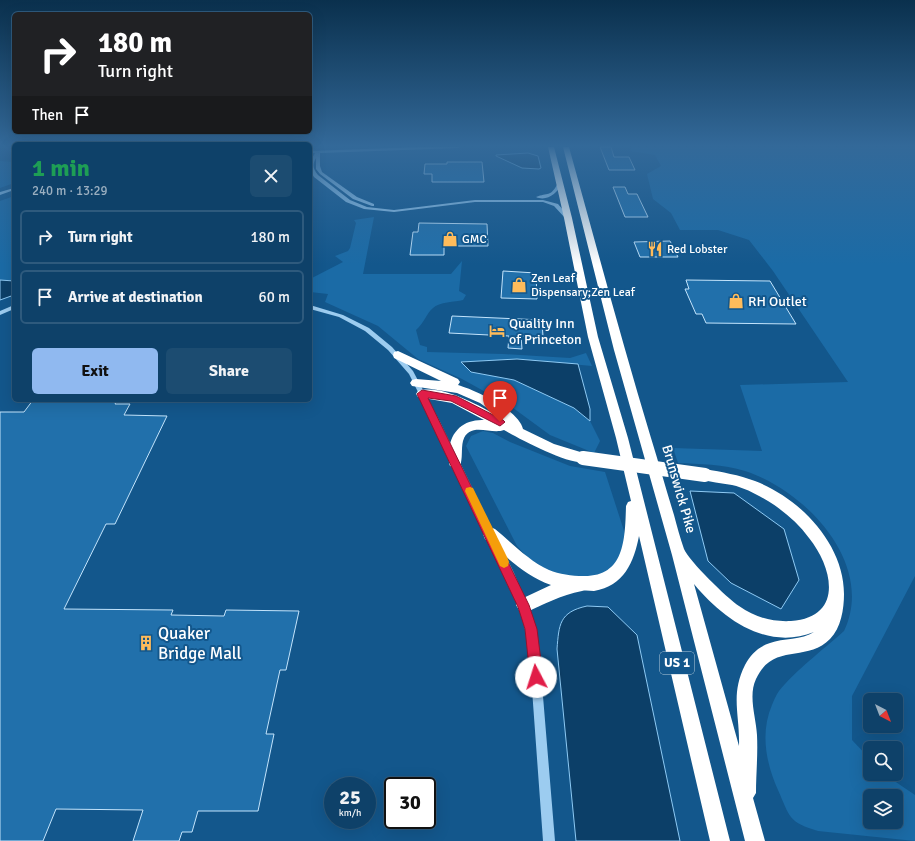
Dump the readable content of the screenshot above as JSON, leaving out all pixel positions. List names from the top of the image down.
{
  "streets": {
    "highway": ["Brunswick Pike", "US 1"]
  },
  "places": {
    "shop": ["GMC", "Zen Leaf Dispensary;Zen Leaf", "RH Outlet"],
    "restaurant": ["Red Lobster"],
    "hotel": ["Quality Inn of Princeton"],
    "building": ["Quaker Bridge Mall"]
  },
  "north": "bottom right",
  "page": {
    "turn": ["180 m", "Turn right"],
    "then": "Then",
    "heading": ["1 min", "240 m · 13:29"],
    "list": [
      {
        "name": "Turn right",
        "value": "180 m"
      },
      {
        "name": "Arrive at destination",
        "value": "60 m"
      }
    ],
    "buttons": ["Exit", "Share"],
    "speed": "25 km/h",
    "limit": "30"
  }
}
